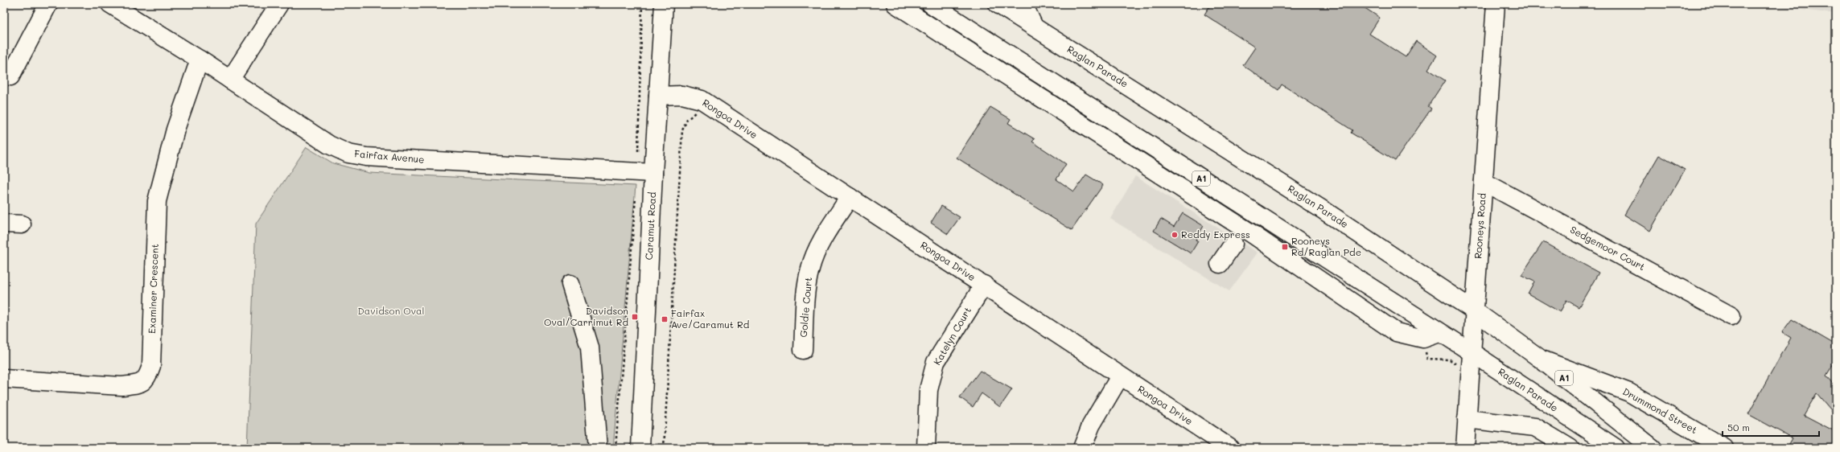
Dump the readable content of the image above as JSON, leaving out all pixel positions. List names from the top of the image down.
{
  "streets": {
    "main road": [
      "Raglan Parade",
      "Rongoa Drive",
      "Fairfax Avenue",
      "A1",
      "Caramut Road",
      "Rooneys Road",
      "Sedgemoor Court",
      "Examiner Crescent",
      "Goldie Court",
      "Katelyn Court",
      "Drummond Street"
    ]
  },
  "crossings": [
    ["Raglan Parade", "Rooneys Road"],
    ["Raglan Parade", "Drummond Street"],
    ["Rongoa Drive", "Caramut Road"],
    ["Rongoa Drive", "Goldie Court"],
    ["Rongoa Drive", "Katelyn Court"],
    ["Fairfax Avenue", "Caramut Road"],
    ["Fairfax Avenue", "Examiner Crescent"],
    ["Rooneys Road", "Sedgemoor Court"]
  ],
  "parks": ["Davidson Oval"],
  "places": {
    "other": ["Reddy Express"],
    "transit": ["Rooneys Rd/Raglan Pde", "Davidson Oval/Carrimut Rd", "Fairfax Ave/Caramut Rd"]
  },
  "scale_bar": "50 m"
}
